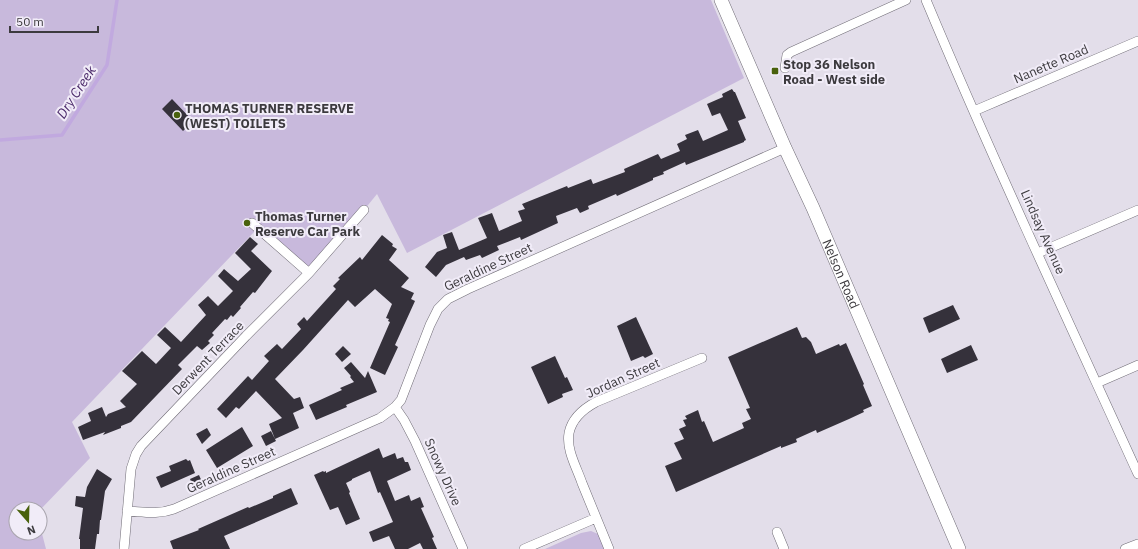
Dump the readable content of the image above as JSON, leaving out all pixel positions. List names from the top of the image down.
{
  "streets": {
    "main road": ["Nelson Road"],
    "street": [
      "Nanette Road",
      "Lindsay Avenue",
      "Geraldine Street",
      "Derwent Terrace",
      "Jordan Street",
      "Snowy Drive"
    ]
  },
  "crossings": [
    ["Nanette Road", "Lindsay Avenue"],
    ["Geraldine Street", "Nelson Road"],
    ["Geraldine Street", "Derwent Terrace"],
    ["Geraldine Street", "Snowy Drive"]
  ],
  "water": ["Dry Creek"],
  "places": {
    "transit": ["Stop 36 Nelson Road - West side"],
    "other": ["THOMAS TURNER RESERVE (WEST) TOILETS", "Thomas Turner Reserve Car Park"]
  },
  "scale_bar": "50 m",
  "north": "bottom"
}
